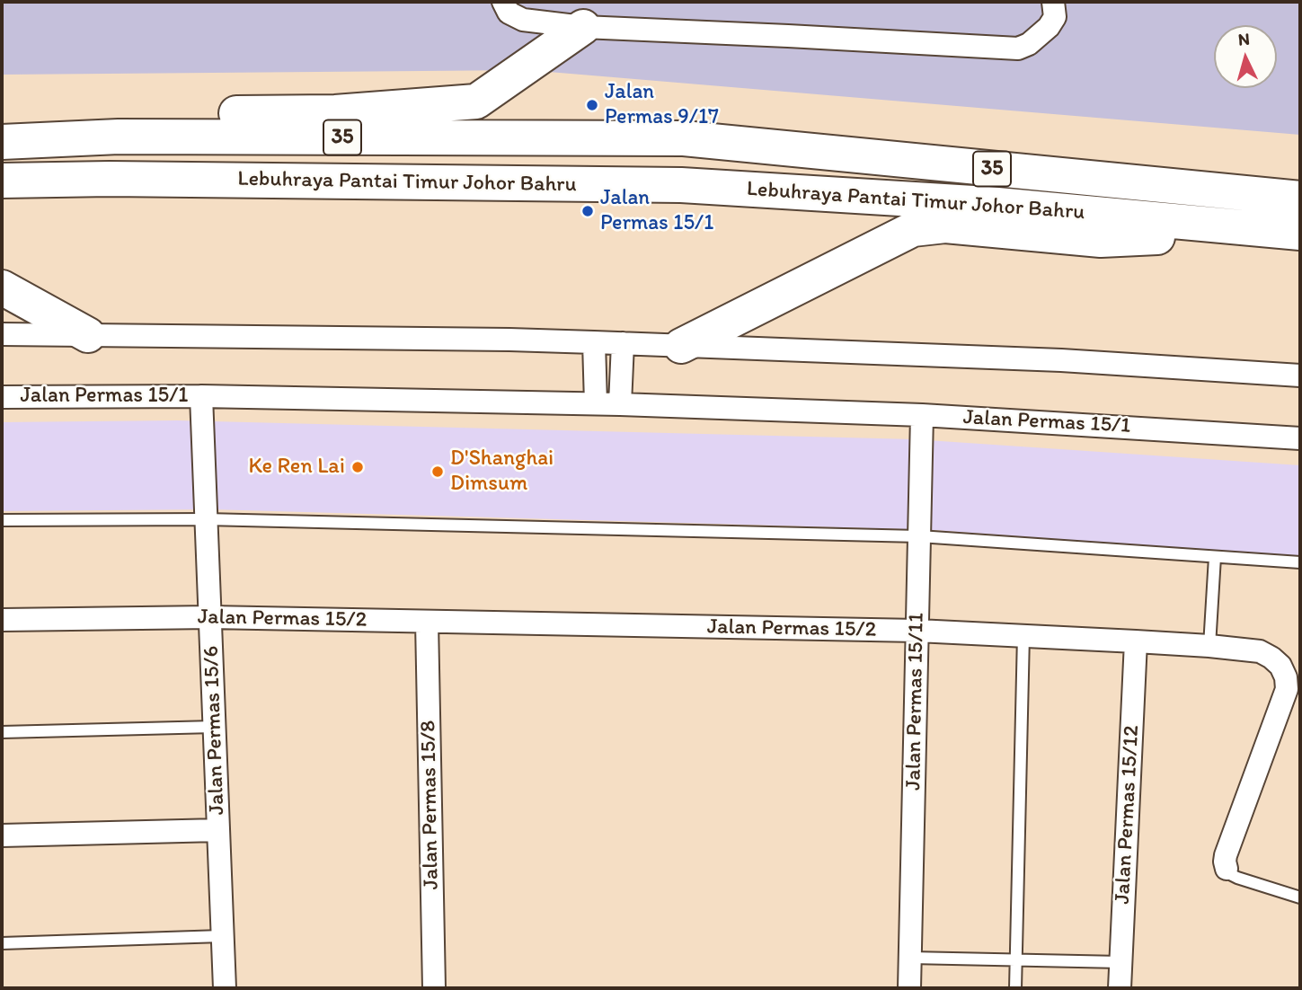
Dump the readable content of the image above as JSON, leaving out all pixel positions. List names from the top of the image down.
{
  "streets": {
    "highway": ["35", "Lebuhraya Pantai Timur Johor Bahru"],
    "street": [
      "Jalan Permas 15/1",
      "Jalan Permas 15/2",
      "Jalan Permas 15/11",
      "Jalan Permas 15/6",
      "Jalan Permas 15/8",
      "Jalan Permas 15/12"
    ]
  },
  "crossings": [
    ["Jalan Permas 15/1", "Jalan Permas 15/11"],
    ["Jalan Permas 15/1", "Jalan Permas 15/6"],
    ["Jalan Permas 15/2", "Jalan Permas 15/11"],
    ["Jalan Permas 15/2", "Jalan Permas 15/6"],
    ["Jalan Permas 15/2", "Jalan Permas 15/8"],
    ["Jalan Permas 15/2", "Jalan Permas 15/12"]
  ],
  "places": [
    "Jalan Permas 9/17",
    "Jalan Permas 15/1",
    "Ke Ren Lai",
    "D'Shanghai Dimsum"
  ],
  "north": "top"
}
